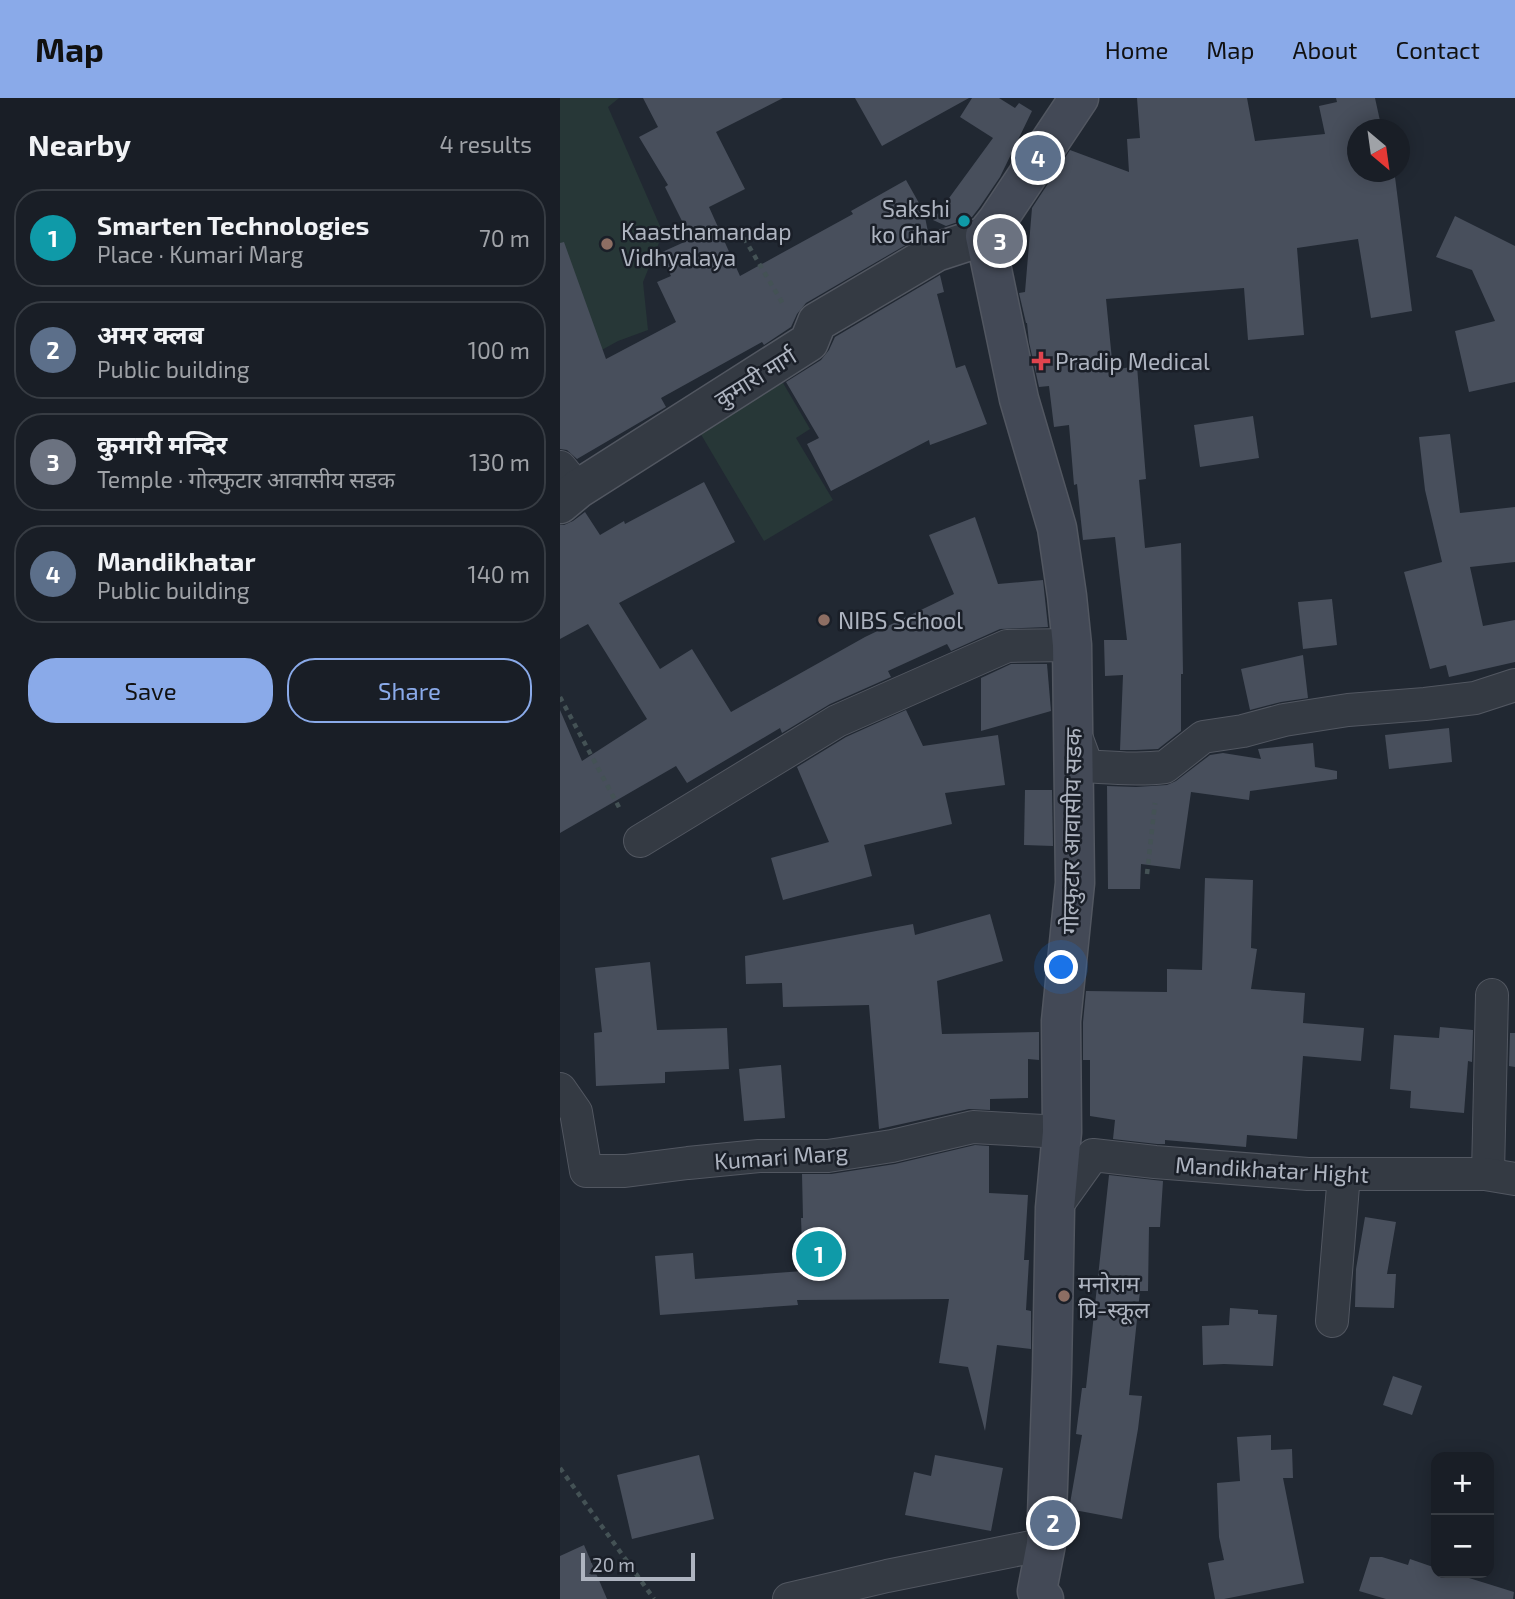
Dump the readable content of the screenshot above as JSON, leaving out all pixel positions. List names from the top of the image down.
{
  "streets": {
    "main road": ["गोल्फुटार आवासीय सडक"],
    "street": ["कुमारी मार्ग", "Kumari Marg", "Mandikhatar Hight"]
  },
  "crossings": [
    ["कुमारी मार्ग", "गोल्फुटार आवासीय सडक"],
    ["गोल्फुटार आवासीय सडक", "Kumari Marg"],
    ["गोल्फुटार आवासीय सडक", "Mandikhatar Hight"]
  ],
  "places": {
    "other": [
      "Sakshi ko Ghar",
      "Kaasthamandap Vidhyalaya",
      "NIBS School",
      "मनोराम प्रि-स्कूल"
    ],
    "health": ["Pradip Medical"]
  },
  "scale_bar": "20 m",
  "north": "bottom right",
  "page": {
    "header": "Map",
    "nav": [
      "Home",
      "Map",
      "About",
      "Contact"
    ],
    "heading": ["Nearby", "4 results"],
    "pins": [
      "4",
      "3",
      "1",
      "2"
    ],
    "list": [
      {
        "mark": "1",
        "name": "Smarten Technologies",
        "note": "Place · Kumari Marg",
        "value": "70 m"
      },
      {
        "mark": "2",
        "name": "अमर क्लब",
        "note": "Public building",
        "value": "100 m"
      },
      {
        "mark": "3",
        "name": "कुमारी मन्दिर",
        "note": "Temple · गोल्फुटार आवासीय सडक",
        "value": "130 m"
      },
      {
        "mark": "4",
        "name": "Mandikhatar",
        "note": "Public building",
        "value": "140 m"
      }
    ],
    "buttons": ["Save", "Share"],
    "map_buttons": ["+", "−"],
    "scale": "20 m"
  }
}
